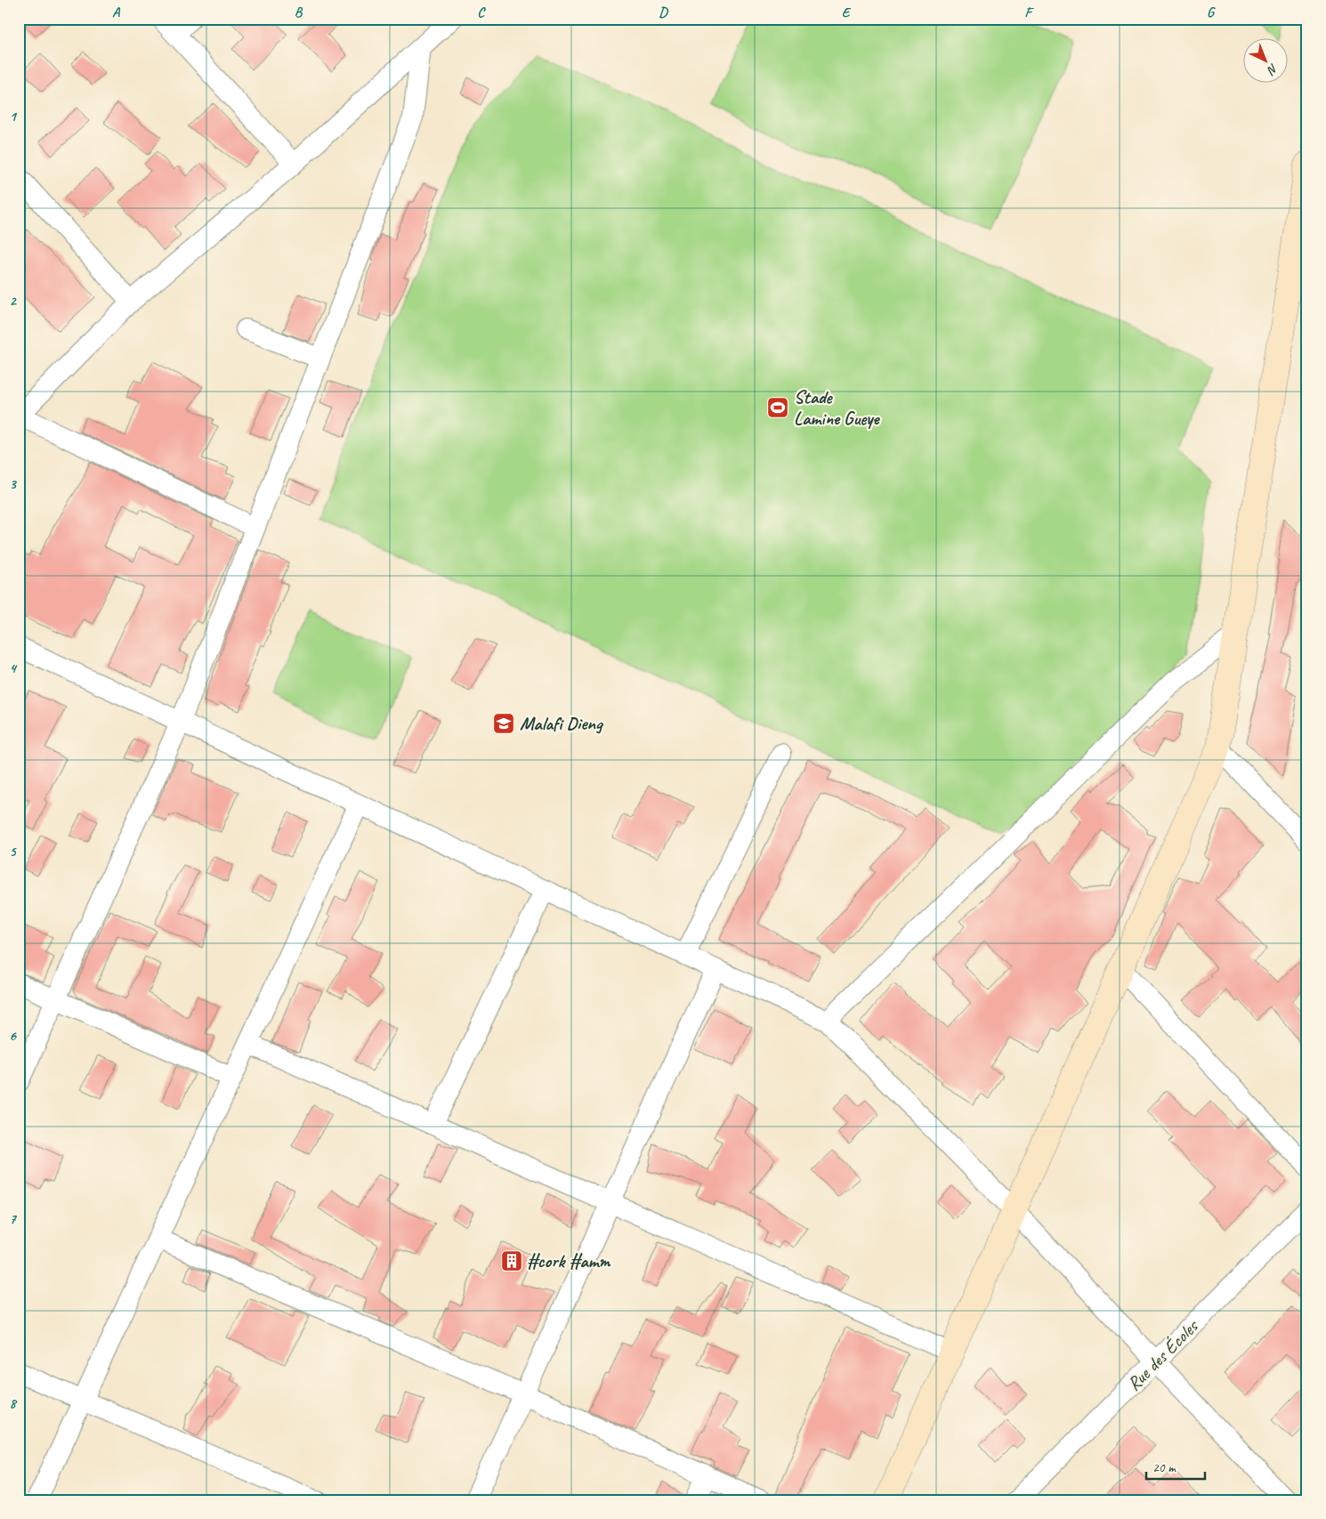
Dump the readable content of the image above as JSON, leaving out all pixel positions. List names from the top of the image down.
{
  "streets": {
    "street": ["Rue des Écoles"]
  },
  "places": {
    "sports": ["Stade Lamine Gueye"],
    "school or university": ["Malafi Dieng"],
    "building": ["#cork #amm"]
  },
  "scale_bar": "20 m",
  "north": "bottom right",
  "grid": {
    "columns": [
      "A",
      "B",
      "C",
      "D",
      "E",
      "F",
      "G"
    ],
    "rows": [
      "1",
      "2",
      "3",
      "4",
      "5",
      "6",
      "7",
      "8"
    ]
  }
}
